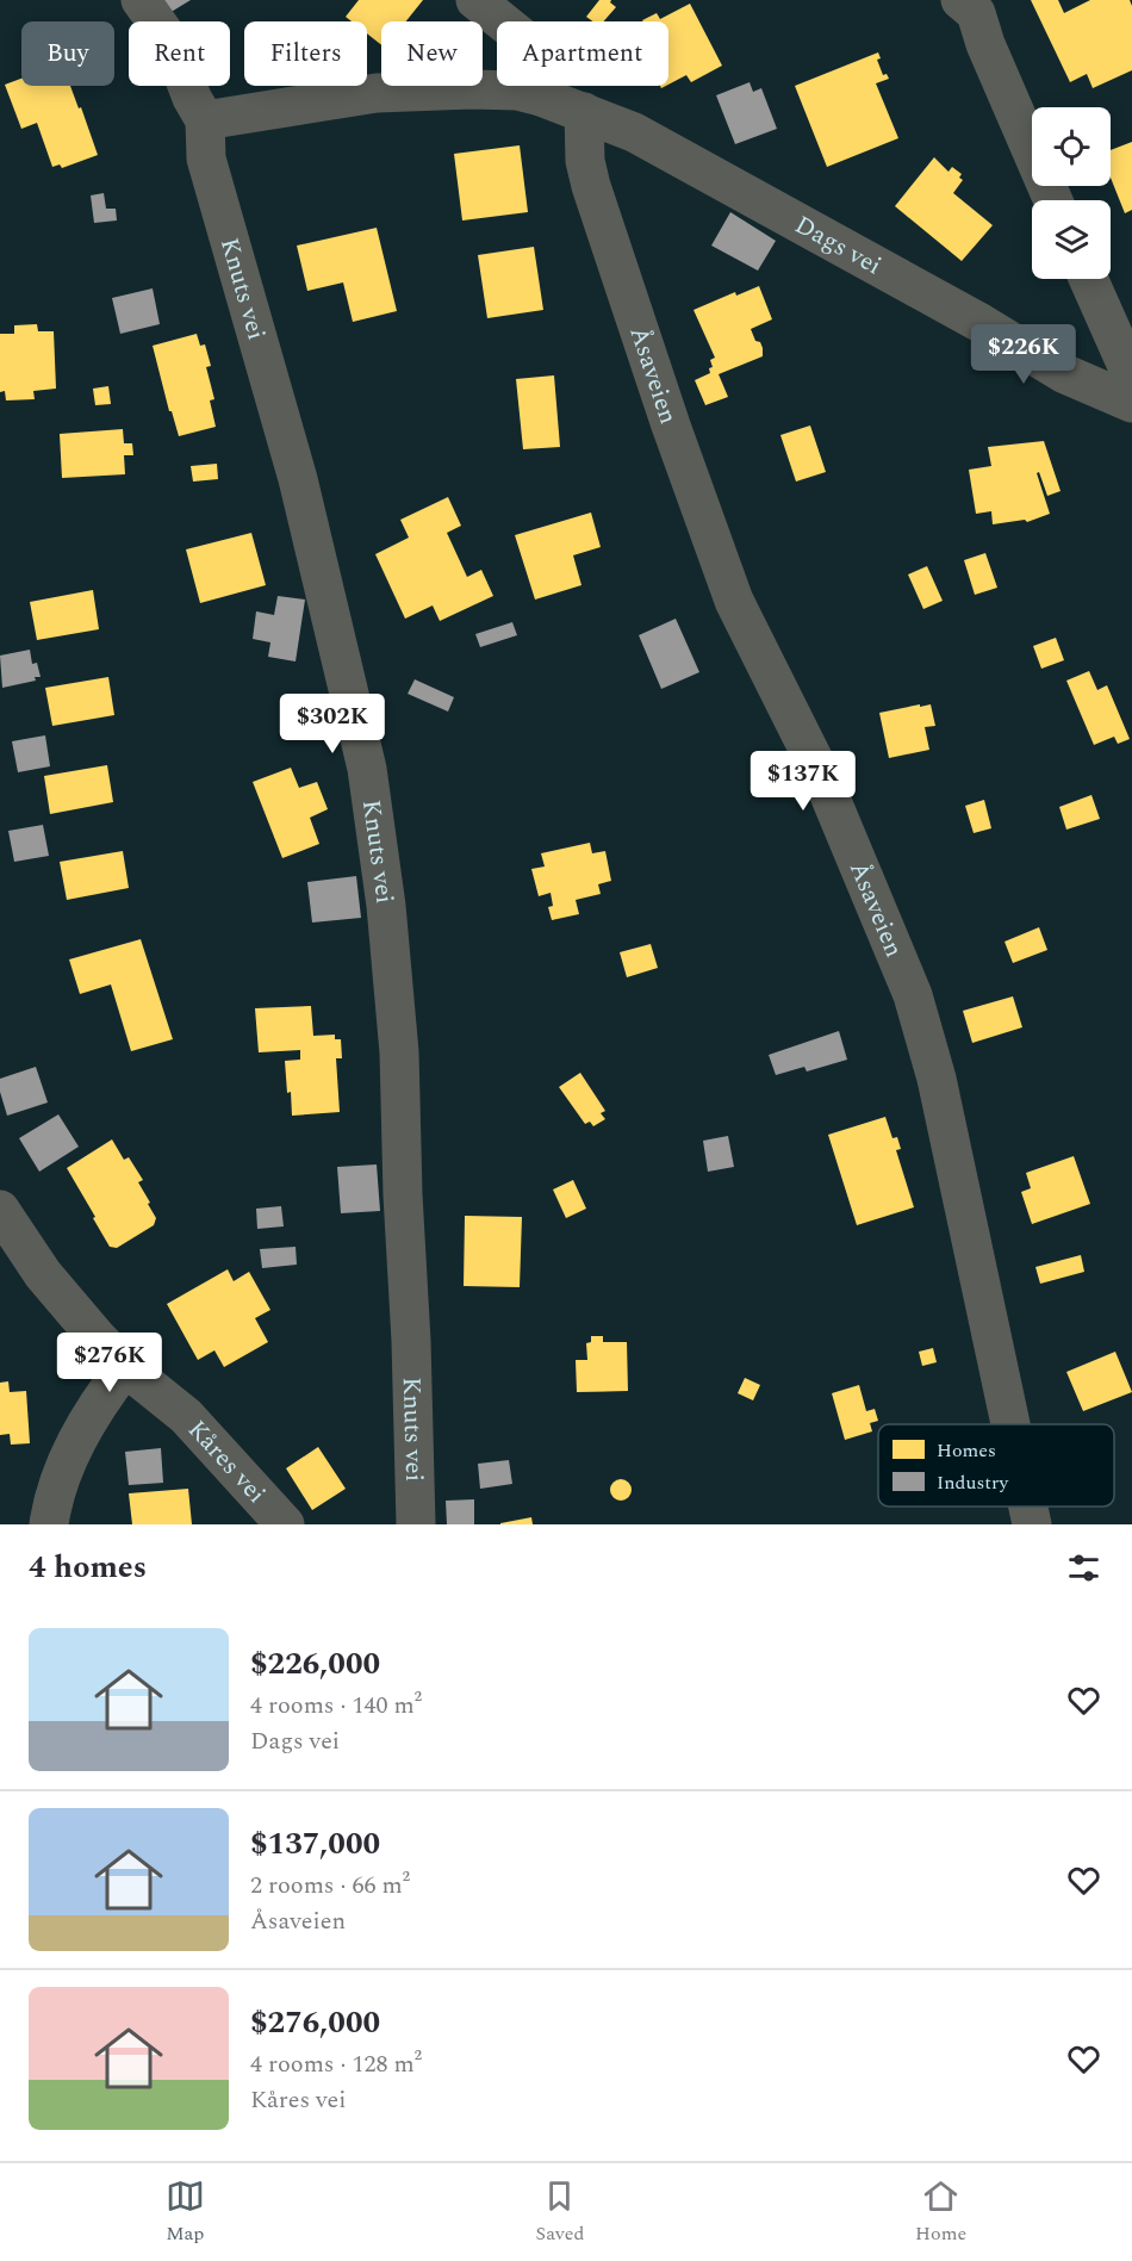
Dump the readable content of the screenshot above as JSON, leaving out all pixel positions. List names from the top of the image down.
{
  "streets": {
    "street": [
      "Dags vei",
      "Knuts vei",
      "Åsaveien",
      "Kåres vei"
    ]
  },
  "crossings": [
    ["Dags vei", "Knuts vei"],
    ["Dags vei", "Åsaveien"]
  ],
  "legend": ["Homes", "Industry"],
  "page": {
    "chip": [
      "Buy",
      "Rent",
      "Filters",
      "New",
      "Apartment"
    ],
    "price": [
      "$226K",
      "$302K",
      "$137K",
      "$276K"
    ],
    "heading": "4 homes",
    "list": [
      {
        "name": "$226,000",
        "note": "4 rooms · 140 m² · Dags vei"
      },
      {
        "name": "$137,000",
        "note": "2 rooms · 66 m² · Åsaveien"
      },
      {
        "name": "$276,000",
        "note": "4 rooms · 128 m² · Kåres vei"
      }
    ],
    "tabs": ["Map", "Saved", "Home"]
  }
}
